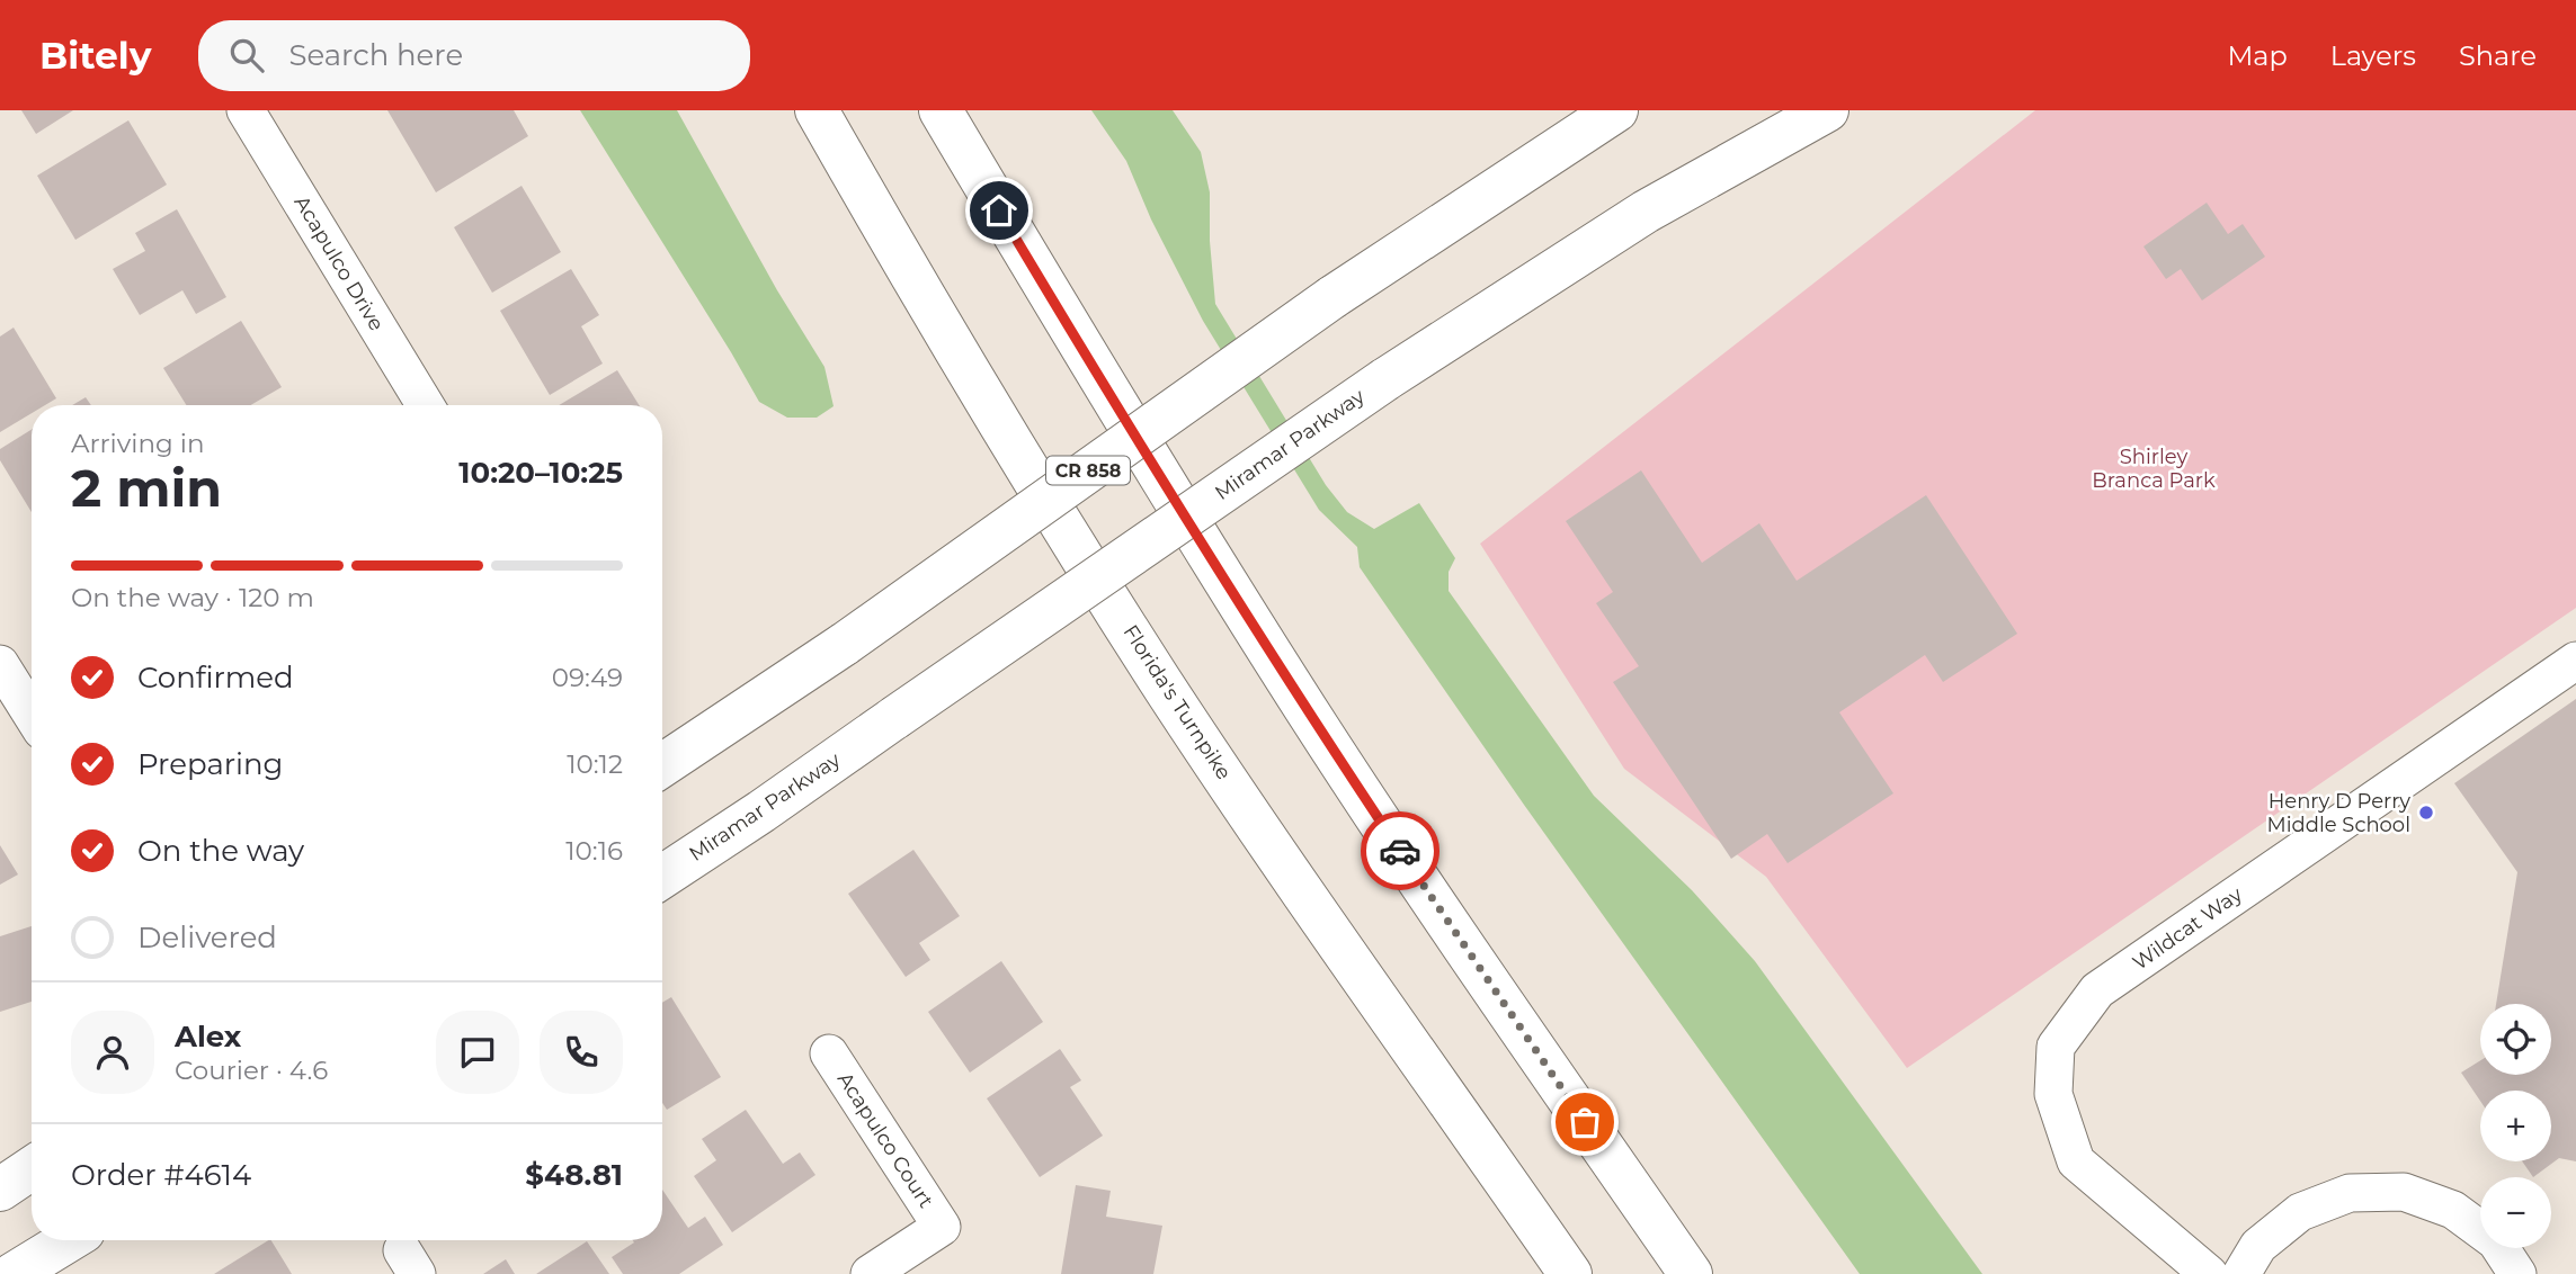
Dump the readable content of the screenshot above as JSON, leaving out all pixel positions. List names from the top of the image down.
{
  "streets": {
    "main road": ["Miramar Parkway", "CR 858", "Florida's Turnpike"],
    "street": ["Acapulco Drive", "Wildcat Way", "Acapulco Court"]
  },
  "parks": ["Shirley Branca Park"],
  "places": ["Henry D Perry Middle School"],
  "page": {
    "header": "Bitely",
    "search": "Search here",
    "nav": ["Map", "Layers", "Share"],
    "heading": ["2 min", "Arriving in", "10:20–10:25"],
    "panel": [
      "Alex",
      "Courier · 4.6",
      "Order #4614",
      "$48.81"
    ],
    "bar": "On the way · 120 m",
    "list": [
      ["Confirmed", "09:49"],
      ["Preparing", "10:12"],
      ["On the way", "10:16"],
      "Delivered"
    ],
    "map_buttons": ["+", "−"]
  }
}
